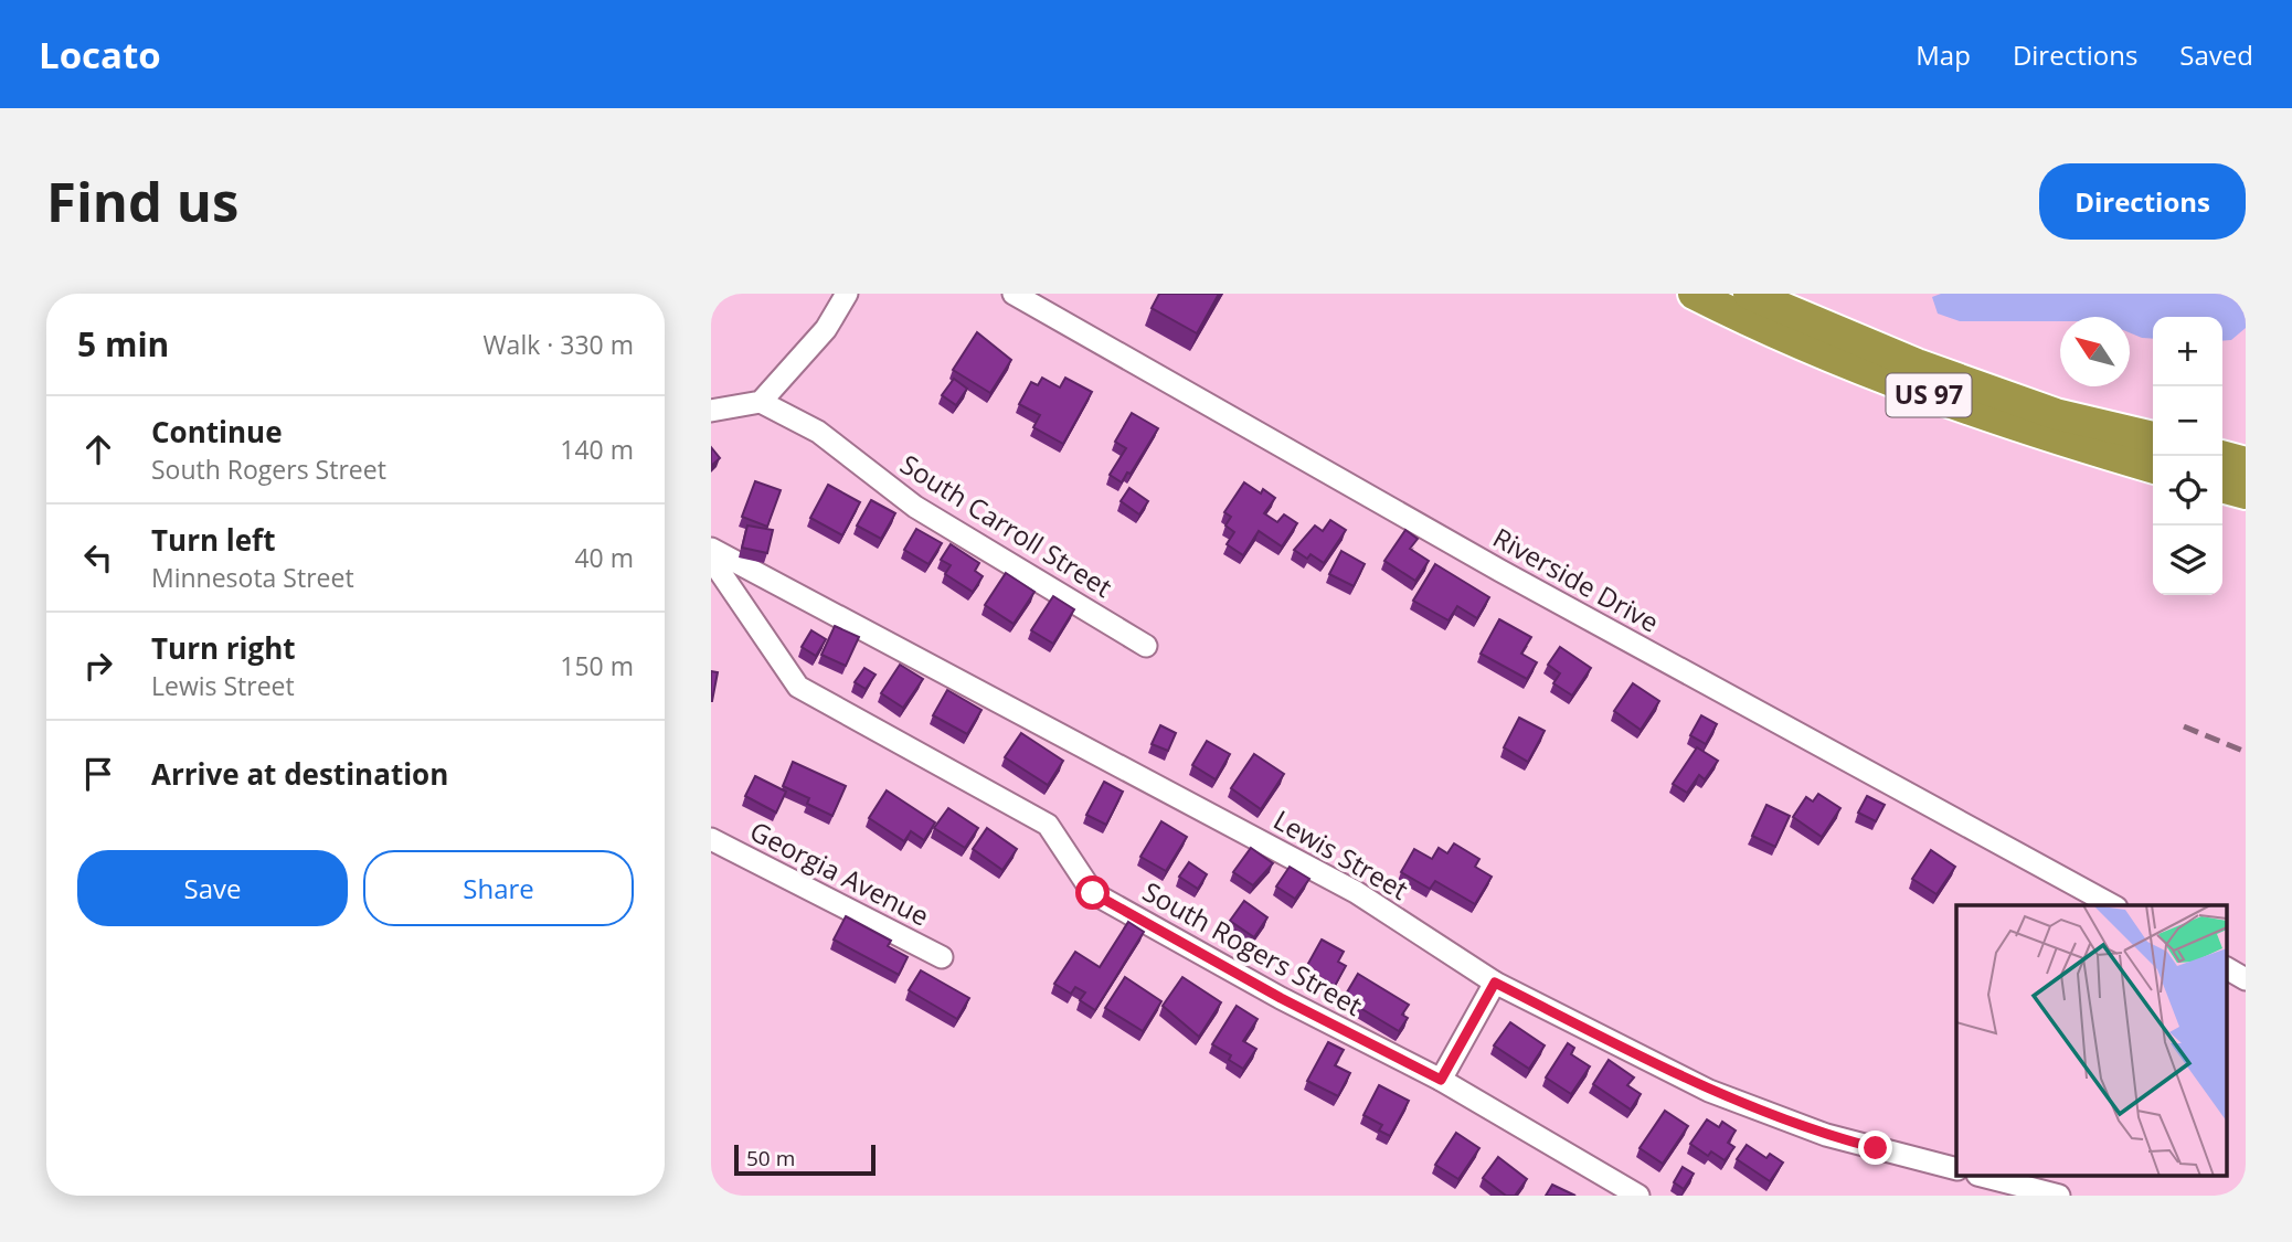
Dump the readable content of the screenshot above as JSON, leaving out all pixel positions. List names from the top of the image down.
{
  "streets": {
    "highway": ["US 97"],
    "street": [
      "South Carroll Street",
      "Riverside Drive",
      "Lewis Street",
      "Georgia Avenue",
      "South Rogers Street"
    ]
  },
  "scale_bar": "50 m",
  "north": "top left",
  "page": {
    "header": "Locato",
    "nav": ["Map", "Directions", "Saved"],
    "buttons": [
      "Directions",
      ["Save", "Share"]
    ],
    "title": "Find us",
    "heading": ["5 min", "Walk · 330 m"],
    "map_buttons": ["+", "−"],
    "list": [
      ["Continue", "South Rogers Street", "140 m"],
      ["Turn left", "Minnesota Street", "40 m"],
      ["Turn right", "Lewis Street", "150 m"],
      "Arrive at destination"
    ],
    "scale": "50 m"
  }
}
